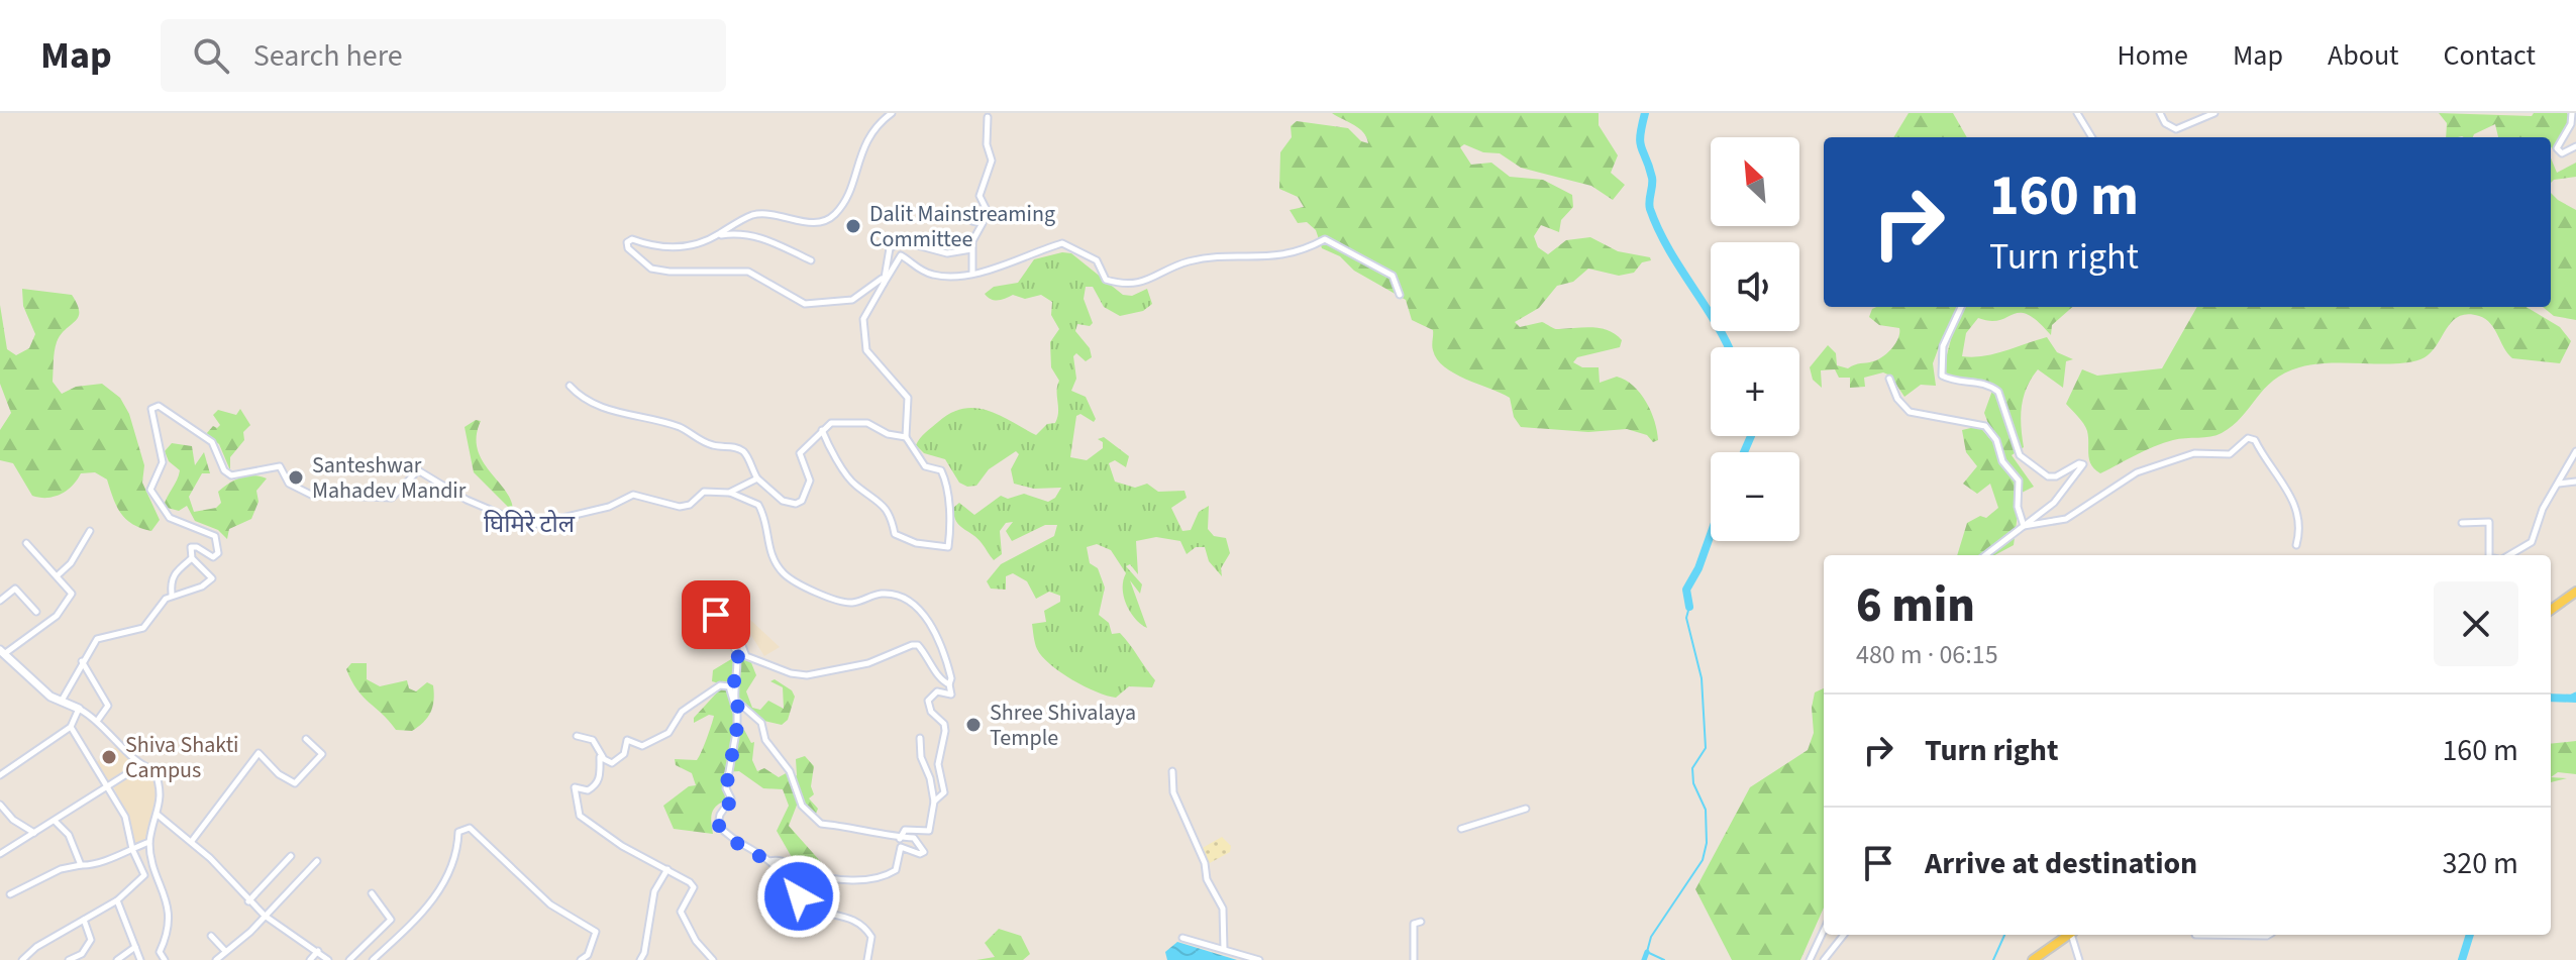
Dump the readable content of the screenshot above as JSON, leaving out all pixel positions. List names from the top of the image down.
{
  "districts": ["घिमिरे टोल"],
  "places": [
    "Dalit Mainstreaming Committee",
    "Santeshwar Mahadev Mandir",
    "Shree Shivalaya Temple",
    "Shiva Shakti Campus"
  ],
  "north": "top left",
  "page": {
    "header": "Map",
    "search": "Search here",
    "nav": [
      "Home",
      "Map",
      "About",
      "Contact"
    ],
    "map_buttons": ["+", "−"],
    "turn": ["160 m", "Turn right"],
    "heading": ["6 min", "480 m · 06:15"],
    "list": [
      {
        "name": "Turn right",
        "value": "160 m"
      },
      {
        "name": "Arrive at destination",
        "value": "320 m"
      }
    ]
  }
}
